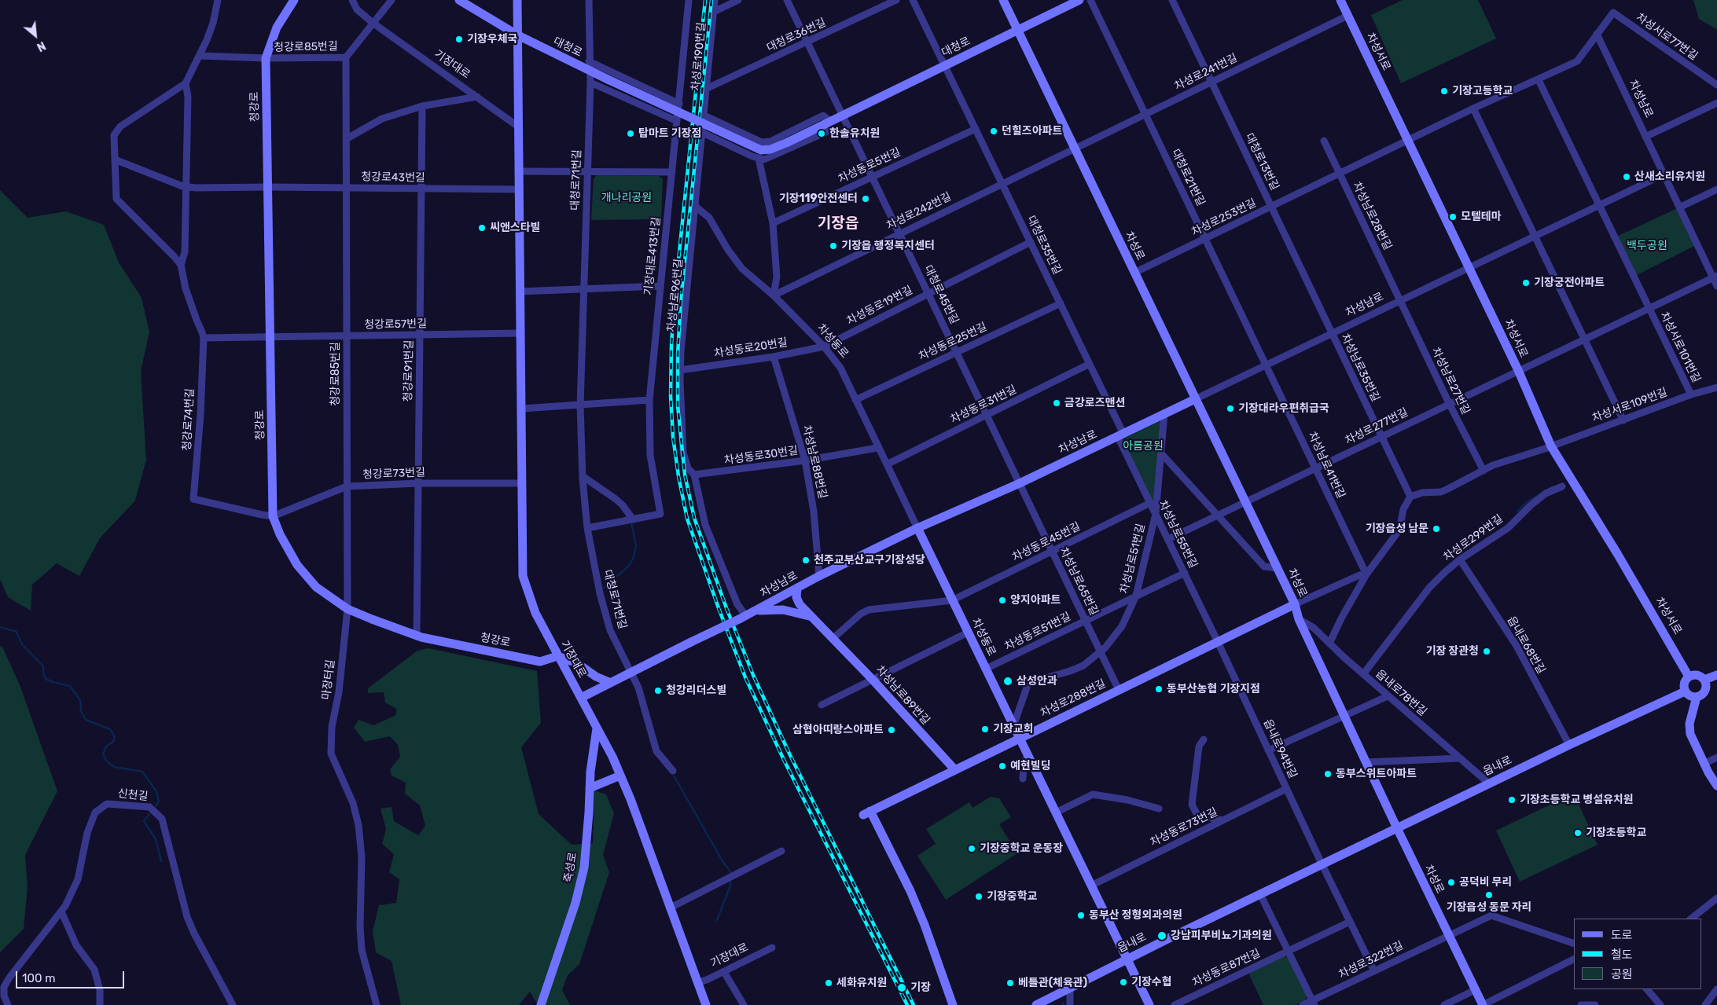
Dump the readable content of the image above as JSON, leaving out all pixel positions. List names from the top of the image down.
{
  "streets": {
    "street": [
      "대청로36번길",
      "차성서로77번길",
      "청강로85번길",
      "대청로",
      "차성서로",
      "차성로190번길",
      "기장대로",
      "차성로241번길",
      "차성남로",
      "청강로",
      "대청로13번길",
      "차성동로5번길",
      "청강로43번길",
      "대청로21번길",
      "대청로71번길",
      "차성로242번길",
      "차성남로28번길",
      "차성로253번길",
      "대청로35번길",
      "차성로",
      "기장대로413번길",
      "대청로45번길",
      "차성남로96번길",
      "차성동로19번길",
      "청강로57번길",
      "차성동로",
      "차성동로25번길",
      "차성서로101번길",
      "차성동로20번길",
      "차성남로35번길",
      "청강로91번길",
      "차성남로27번길",
      "차성동로31번길",
      "차성서로109번길",
      "청강로74번길",
      "차성로277번길",
      "차성동로30번길",
      "차성남로88번길",
      "차성남로41번길",
      "청강로73번길",
      "차성남로55번길",
      "차성로299번길",
      "차성동로45번길",
      "차성남로51번길",
      "차성남로65번길",
      "차성동로51번길",
      "읍내로68번길",
      "마장터길",
      "읍내로78번길",
      "차성남로89번길",
      "차성로288번길",
      "읍내로94번길",
      "읍내로",
      "신천길",
      "차성동로73번길",
      "죽성로",
      "차성로322번길",
      "차성동로87번길"
    ]
  },
  "crossings": [
    ["대청로36번길", "차성로190번길"],
    ["차성서로77번길", "차성서로"],
    ["차성서로77번길", "차성남로"],
    ["차성서로77번길", "차성로253번길"],
    ["청강로85번길", "기장대로"],
    ["청강로85번길", "청강로"],
    ["청강로85번길", "청강로43번길"],
    ["청강로85번길", "청강로57번길"],
    ["청강로85번길", "청강로73번길"],
    ["청강로85번길", "마장터길"],
    ["대청로", "기장대로"],
    ["대청로", "대청로71번길"],
    ["대청로", "대청로35번길"],
    ["대청로", "차성로"],
    ["대청로", "기장대로413번길"],
    ["대청로", "대청로45번길"],
    ["차성서로", "차성로241번길"],
    ["차성서로", "차성남로"],
    ["차성서로", "차성로253번길"],
    ["차성서로", "차성서로101번길"],
    ["차성서로", "차성서로109번길"],
    ["차성서로", "차성로277번길"],
    ["차성서로", "읍내로"],
    ["차성로190번길", "차성남로96번길"],
    ["기장대로", "차성남로"],
    ["기장대로", "청강로"],
    ["기장대로", "청강로43번길"],
    ["기장대로", "청강로57번길"],
    ["기장대로", "청강로73번길"],
    ["기장대로", "죽성로"],
    ["차성로241번길", "대청로13번길"],
    ["차성로241번길", "대청로21번길"],
    ["차성로241번길", "차성로242번길"],
    ["차성로241번길", "차성로"],
    ["차성남로", "대청로13번길"],
    ["차성남로", "대청로21번길"],
    ["차성남로", "대청로71번길"],
    ["차성남로", "차성남로28번길"],
    ["차성남로", "대청로35번길"],
    ["차성남로", "차성로"],
    ["차성남로", "대청로45번길"],
    ["차성남로", "차성남로96번길"],
    ["차성남로", "차성동로"],
    ["차성남로", "차성서로101번길"],
    ["차성남로", "차성남로35번길"],
    ["차성남로", "차성남로27번길"],
    ["차성남로", "차성남로88번길"],
    ["차성남로", "차성남로41번길"],
    ["차성남로", "차성남로55번길"],
    ["차성남로", "차성남로51번길"],
    ["차성남로", "차성남로65번길"],
    ["차성남로", "차성남로89번길"],
    ["청강로", "청강로43번길"],
    ["청강로", "청강로57번길"],
    ["청강로", "청강로91번길"],
    ["청강로", "청강로74번길"],
    ["청강로", "청강로73번길"],
    ["청강로", "마장터길"],
    ["대청로13번길", "차성로253번길"],
    ["대청로13번길", "차성남로35번길"],
    ["차성동로5번길", "대청로35번길"],
    ["차성동로5번길", "대청로45번길"],
    ["청강로43번길", "청강로91번길"],
    ["청강로43번길", "청강로74번길"],
    ["대청로21번길", "차성로253번길"],
    ["대청로21번길", "차성남로41번길"],
    ["차성로242번길", "대청로35번길"],
    ["차성로242번길", "차성로"],
    ["차성로242번길", "대청로45번길"],
    ["차성로242번길", "차성동로"],
    ["차성남로28번길", "차성로253번길"],
    ["차성남로28번길", "차성남로27번길"],
    ["차성로253번길", "차성로"],
    ["대청로35번길", "차성동로19번길"],
    ["대청로35번길", "차성동로25번길"],
    ["대청로35번길", "차성동로31번길"],
    ["대청로35번길", "차성남로55번길"],
    ["차성로", "차성로277번길"],
    ["차성로", "읍내로78번길"],
    ["차성로", "차성로288번길"],
    ["차성로", "읍내로"],
    ["차성로", "차성로322번길"],
    ["대청로45번길", "차성동로19번길"],
    ["대청로45번길", "차성동로25번길"],
    ["대청로45번길", "차성동로31번길"],
    ["대청로45번길", "차성남로65번길"],
    ["차성남로96번길", "차성동로"],
    ["차성남로96번길", "차성동로20번길"],
    ["차성남로96번길", "차성동로30번길"],
    ["차성동로19번길", "차성동로"],
    ["차성동로19번길", "차성동로20번길"],
    ["청강로57번길", "청강로91번길"],
    ["청강로57번길", "청강로74번길"],
    ["차성동로", "차성동로25번길"],
    ["차성동로", "차성동로20번길"],
    ["차성동로", "차성동로31번길"],
    ["차성동로", "차성동로30번길"],
    ["차성동로", "차성동로45번길"],
    ["차성동로", "차성남로51번길"],
    ["차성동로", "차성동로51번길"],
    ["차성동로", "차성로288번길"],
    ["차성동로", "읍내로"],
    ["차성동로", "차성동로73번길"],
    ["차성서로101번길", "차성서로109번길"],
    ["차성서로101번길", "차성로277번길"],
    ["차성동로20번길", "차성남로88번길"],
    ["차성남로35번길", "차성서로109번길"],
    ["차성남로35번길", "차성로277번길"],
    ["청강로91번길", "청강로73번길"],
    ["차성남로27번길", "차성서로109번길"],
    ["차성남로27번길", "차성로277번길"],
    ["청강로74번길", "청강로73번길"],
    ["차성로277번길", "차성남로41번길"],
    ["차성동로30번길", "차성남로88번길"],
    ["차성남로55번길", "차성동로45번길"],
    ["차성남로55번길", "차성남로51번길"],
    ["차성남로55번길", "차성동로51번길"],
    ["차성남로55번길", "차성로288번길"],
    ["차성남로55번길", "읍내로94번길"],
    ["차성로299번길", "읍내로68번길"],
    ["차성로299번길", "읍내로78번길"],
    ["차성동로45번길", "차성남로65번길"],
    ["차성남로51번길", "차성남로65번길"],
    ["차성남로51번길", "차성동로51번길"],
    ["차성남로65번길", "차성동로51번길"],
    ["차성남로65번길", "차성로288번길"],
    ["읍내로68번길", "읍내로"],
    ["읍내로78번길", "읍내로"],
    ["차성남로89번길", "차성로288번길"],
    ["차성로288번길", "읍내로94번길"],
    ["읍내로94번길", "읍내로"],
    ["읍내로94번길", "차성동로73번길"]
  ],
  "districts": ["기장읍"],
  "parks": ["개나리공원", "백두공원", "아름공원"],
  "places": [
    "기장우체국",
    "기장고등학교",
    "던힐즈아파트",
    "탑마트 기장점",
    "한솔유치원",
    "산새소리유치원",
    "기장119안전센터",
    "모텔테마",
    "씨앤스타빌",
    "기장읍 행정복지센터",
    "기장궁전아파트",
    "금강로즈맨션",
    "기장대라우편취급국",
    "기장읍성 남문",
    "천주교부산교구기장성당",
    "양지아파트",
    "기장 장관청",
    "삼성안과",
    "동부산농협 기장지점",
    "청강리더스빌",
    "기장교회",
    "삼협아띠랑스아파트",
    "예현빌딩",
    "동부스위트아파트",
    "기장초등학교 병설유치원",
    "기장초등학교",
    "기장중학교 운동장",
    "공덕비 무리",
    "기장읍성 동문 자리",
    "기장중학교",
    "동부산 정형외과의원",
    "강남피부비뇨기과의원",
    "기장수협",
    "세화유치원",
    "베틀관(체육관)",
    "기장"
  ],
  "legend": ["도로", "철도", "공원"],
  "scale_bar": "100 m",
  "north": "bottom right"
}
